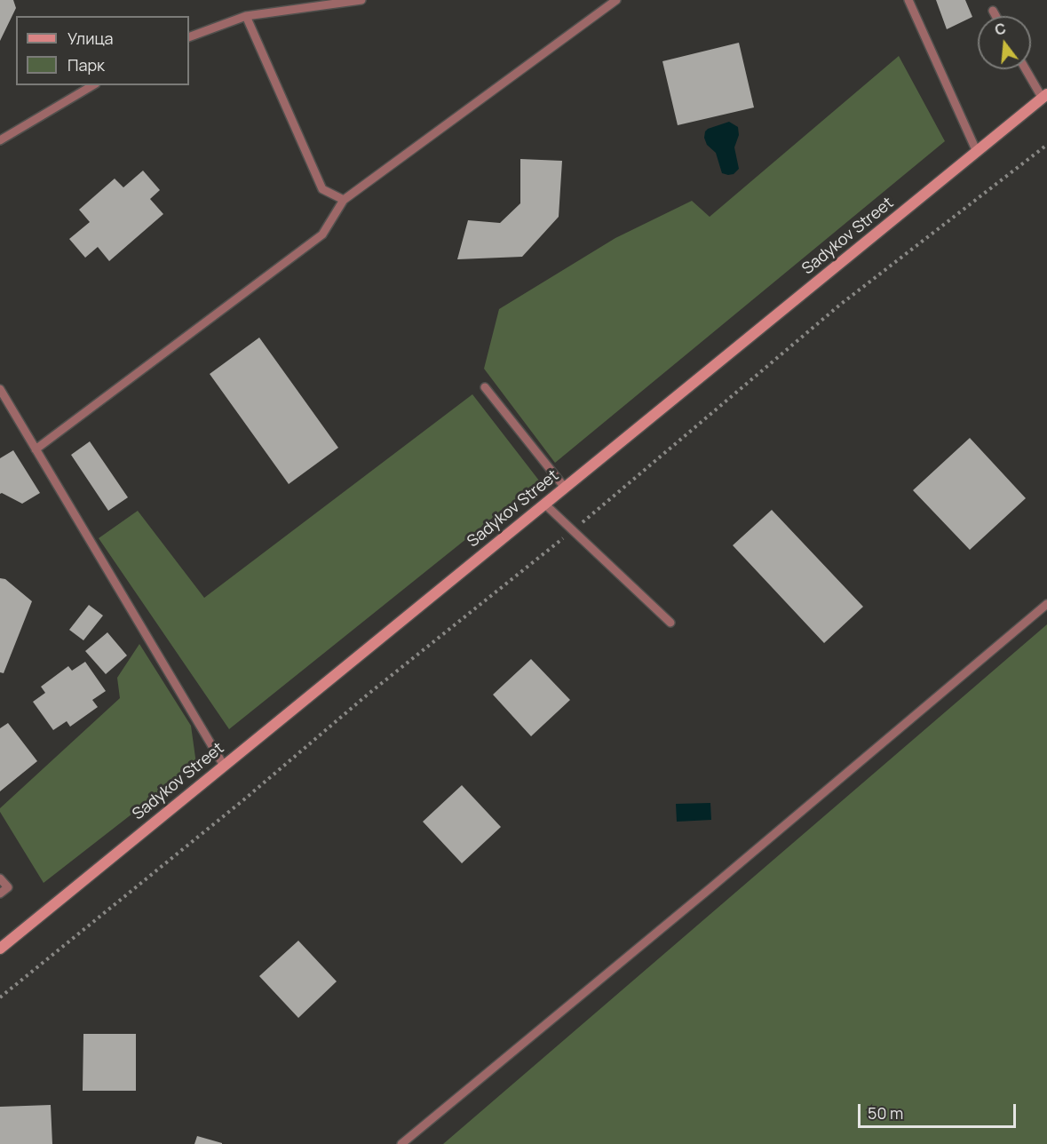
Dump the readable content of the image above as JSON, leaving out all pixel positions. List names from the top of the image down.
{
  "streets": {
    "street": ["Sadykov Street"]
  },
  "legend": ["Улица", "Парк"],
  "scale_bar": "50 m",
  "north": "top"
}
